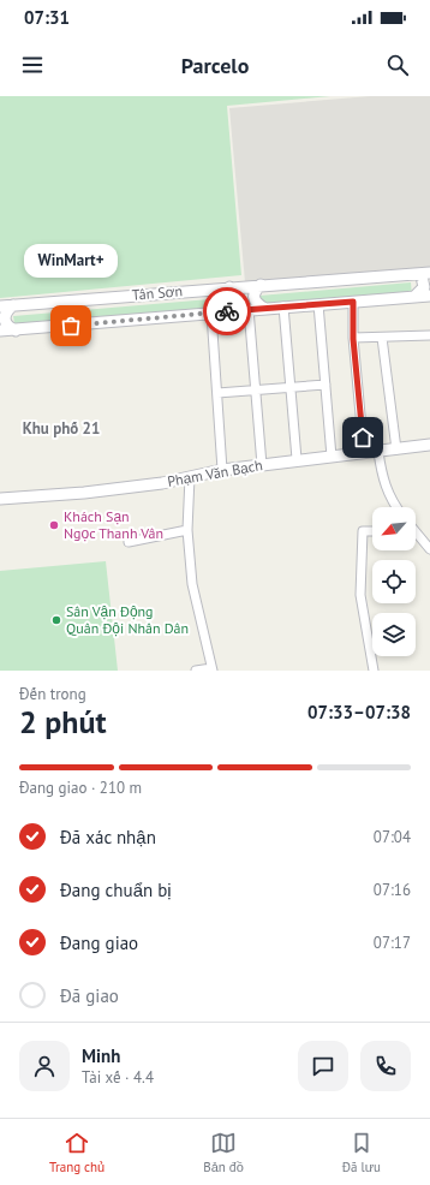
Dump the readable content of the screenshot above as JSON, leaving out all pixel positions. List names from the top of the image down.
{
  "streets": {
    "street": ["Tân Sơn", "Phạm Văn Bạch"]
  },
  "districts": ["Khu phố 21"],
  "places": ["WinMart+", "Khách Sạn Ngọc Thanh Vân", "Sân Vận Động Quân Đội Nhân Dân"],
  "north": "bottom left",
  "page": {
    "status": "07:31",
    "header": "Parcelo",
    "bubble": "WinMart+",
    "heading": ["2 phút", "Đến trong", "07:33–07:38"],
    "panel": ["Minh", "Tài xế · 4.4"],
    "bar": "Đang giao · 210 m",
    "list": [
      ["Đã xác nhận", "07:04"],
      ["Đang chuẩn bị", "07:16"],
      ["Đang giao", "07:17"],
      "Đã giao"
    ],
    "tabs": ["Trang chủ", "Bản đồ", "Đã lưu"]
  }
}
